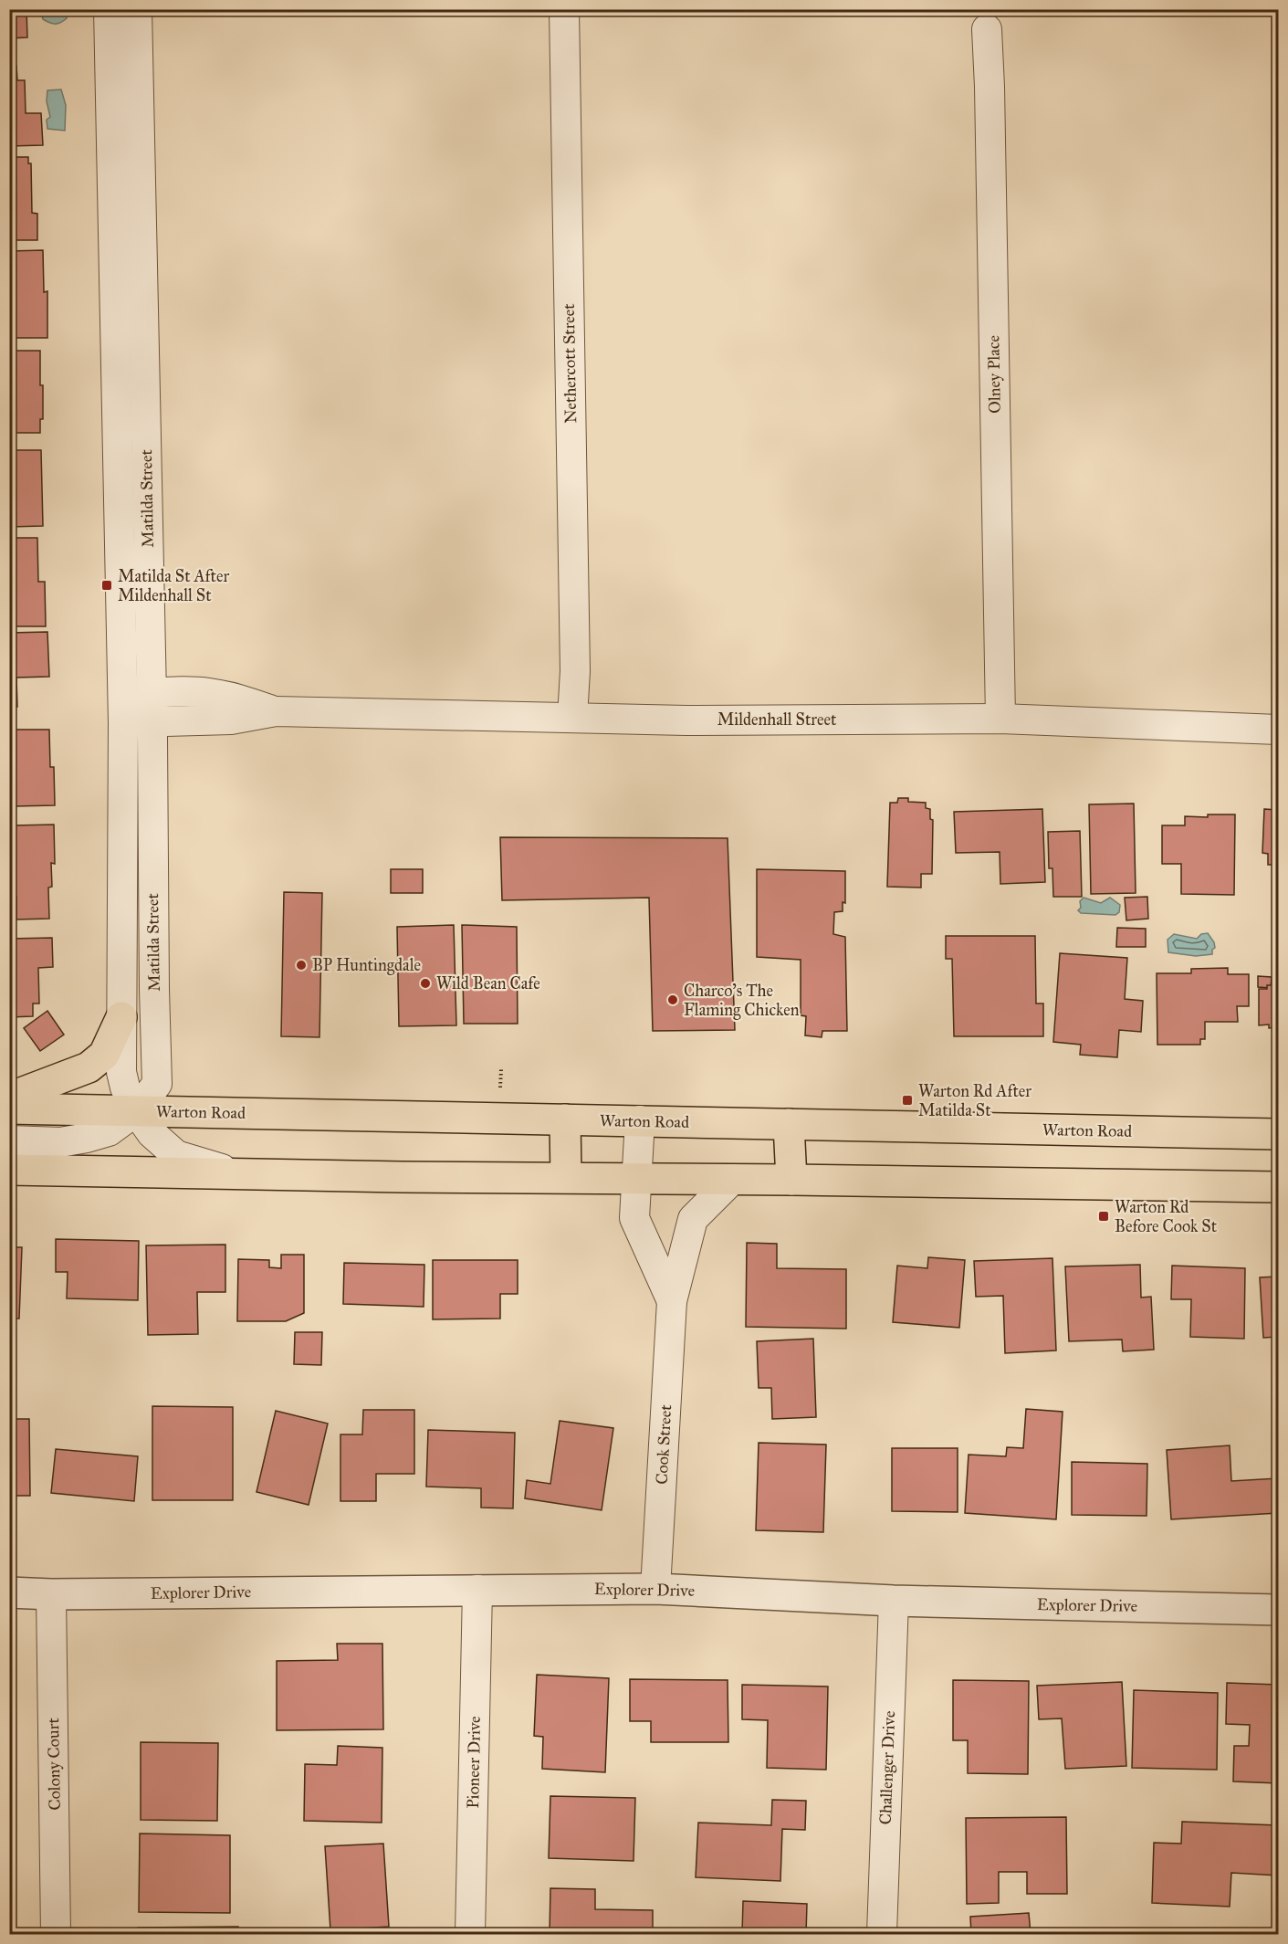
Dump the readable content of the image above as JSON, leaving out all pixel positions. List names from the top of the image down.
{
  "streets": {
    "main road": ["Warton Road"],
    "street": [
      "Nethercott Street",
      "Olney Place",
      "Matilda Street",
      "Mildenhall Street",
      "Cook Street",
      "Explorer Drive",
      "Pioneer Drive",
      "Colony Court",
      "Challenger Drive"
    ]
  },
  "crossings": [
    ["Nethercott Street", "Mildenhall Street"],
    ["Olney Place", "Mildenhall Street"],
    ["Matilda Street", "Mildenhall Street"],
    ["Matilda Street", "Warton Road"],
    ["Warton Road", "Cook Street"],
    ["Cook Street", "Explorer Drive"],
    ["Explorer Drive", "Pioneer Drive"],
    ["Explorer Drive", "Colony Court"],
    ["Explorer Drive", "Challenger Drive"]
  ],
  "places": {
    "transit": ["Matilda St After Mildenhall St", "Warton Rd After Matilda St", "Warton Rd Before Cook St"],
    "other": ["BP Huntingdale", "Wild Bean Cafe", "Charco's The Flaming Chicken"]
  }
}
